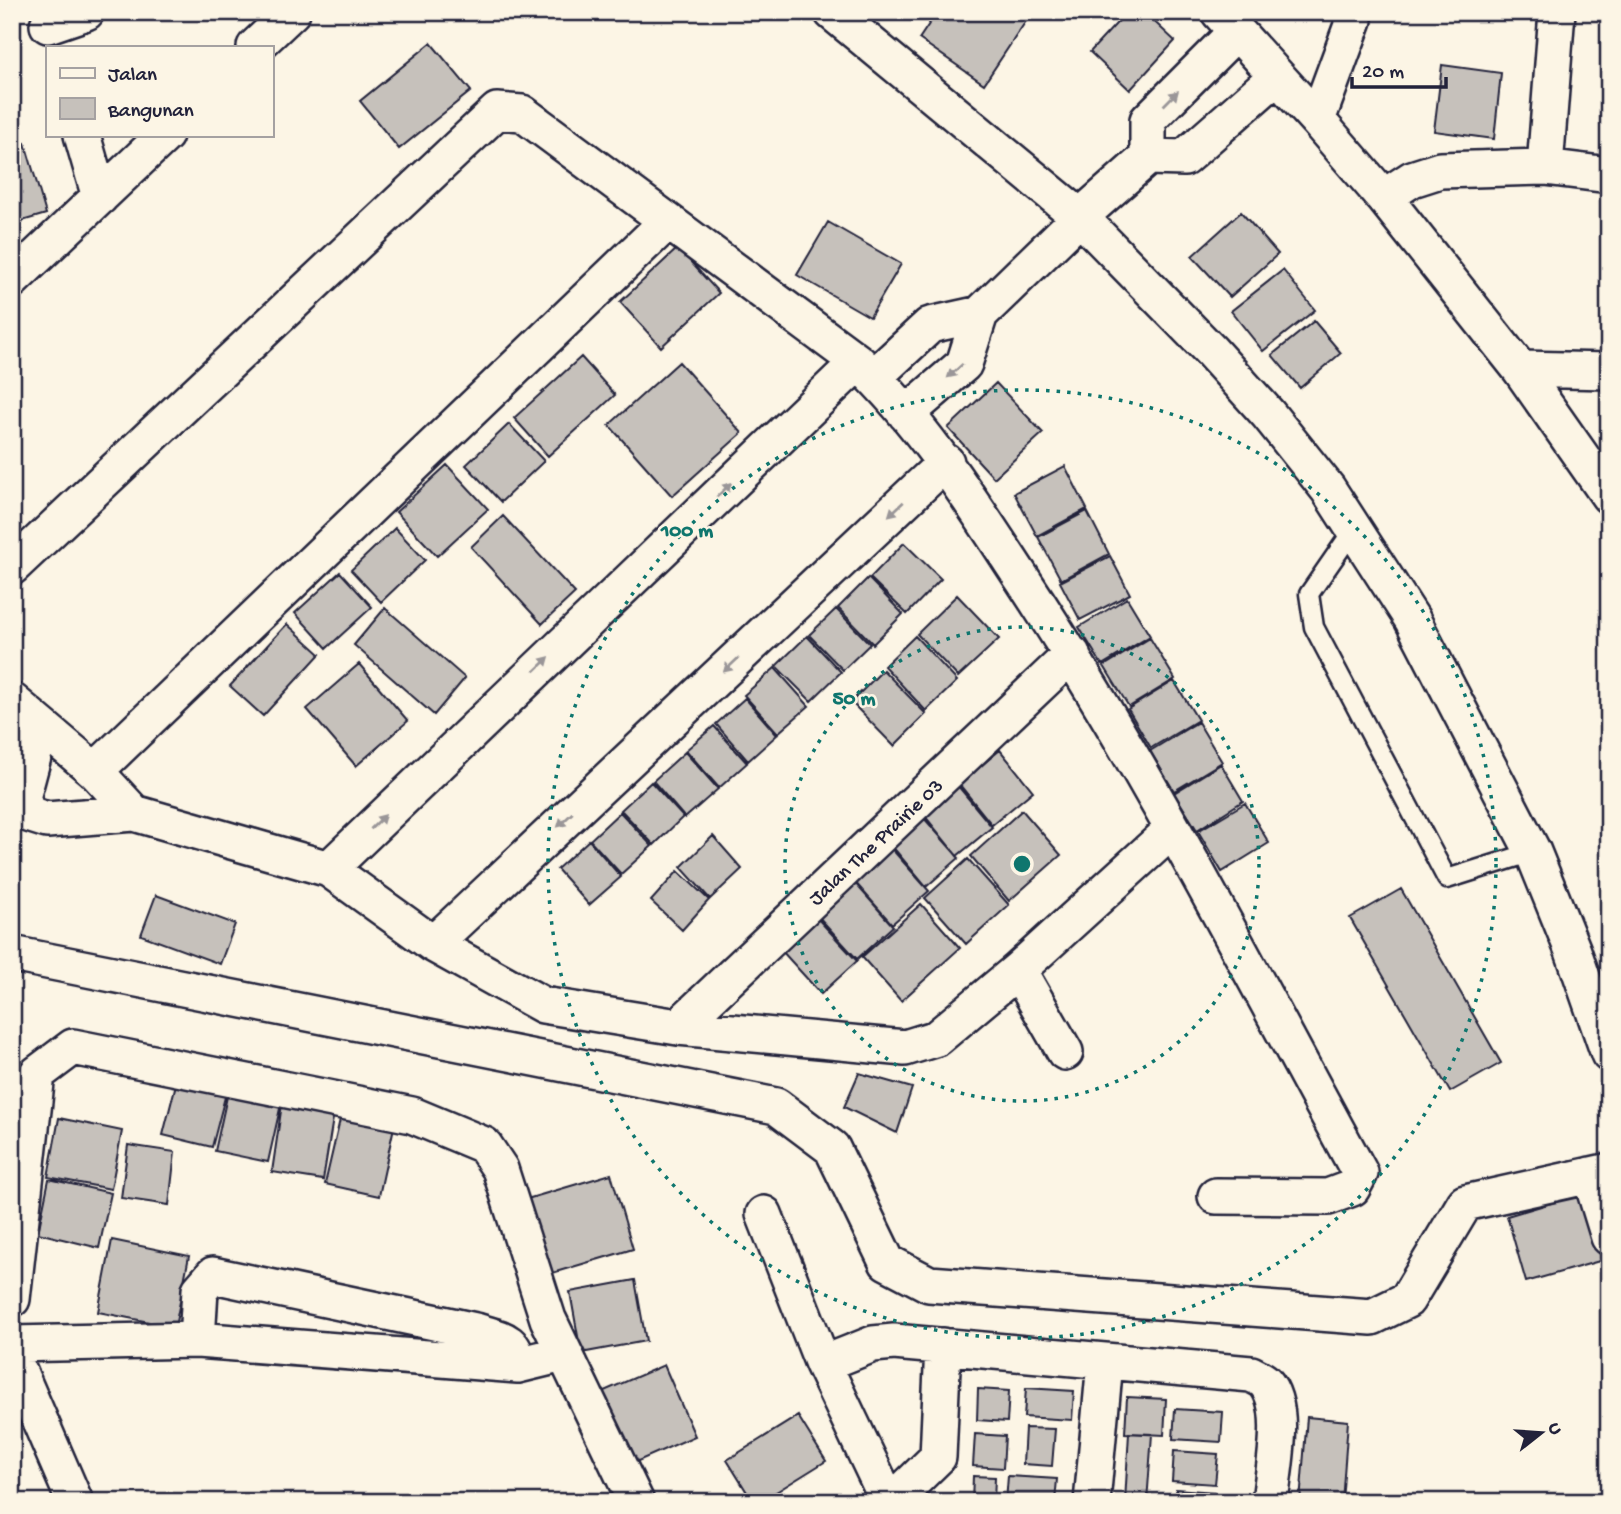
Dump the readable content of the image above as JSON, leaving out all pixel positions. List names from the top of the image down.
{
  "streets": {
    "street": ["Jalan The Prairie 03"]
  },
  "legend": ["Jalan", "Bangunan"],
  "scale_bar": "20 m",
  "north": "right",
  "rings": ["100 m", "50 m"]
}
